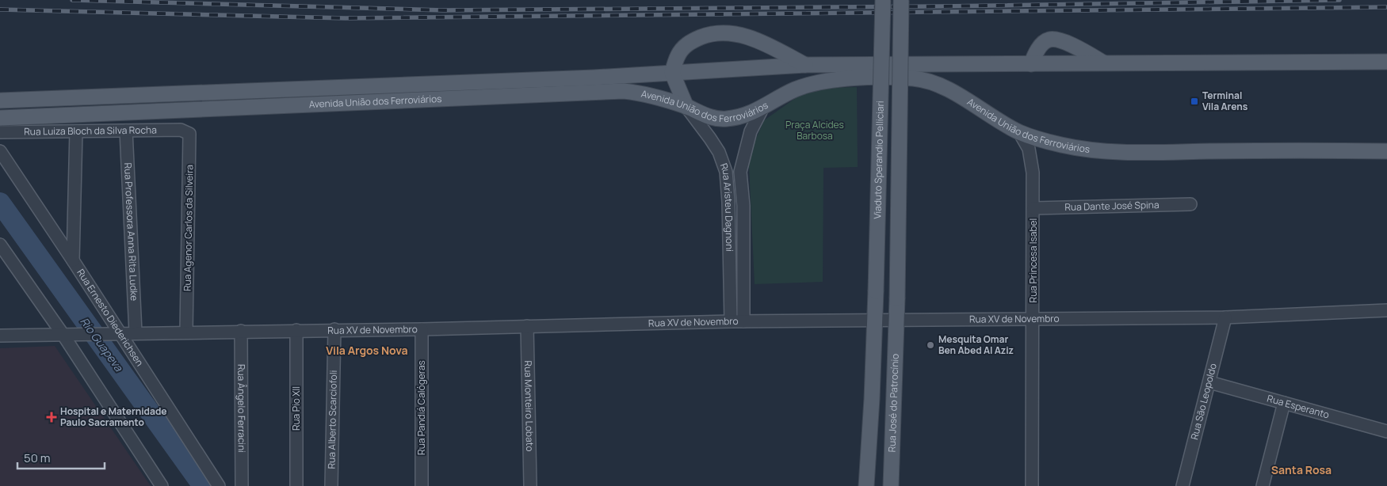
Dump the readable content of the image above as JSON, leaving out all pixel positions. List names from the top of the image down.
{
  "streets": {
    "main road": ["Avenida União dos Ferroviários", "Viaduto Sperandio Pelliciari", "Rua José do Patrocínio"],
    "street": [
      "Rua Luiza Bloch da Silva Rocha",
      "Rua Dante José Spina",
      "Rua Aristeu Dagnoni",
      "Rua Agenor Carlos da Silveira",
      "Rua Professora Anna Rita Ludke",
      "Rua Princesa Isabel",
      "Rua Ernesto Diederichsen",
      "Rua XV de Novembro",
      "Rua São Leopoldo",
      "Rua Monteiro Lobato",
      "Rua Esperanto",
      "Rua Pandiá Calógeras",
      "Rua Ângelo Ferracini",
      "Rua Pio XII",
      "Rua Alberto Scarciofoli"
    ]
  },
  "crossings": [
    ["Avenida União dos Ferroviários", "Rua Aristeu Dagnoni"],
    ["Avenida União dos Ferroviários", "Rua Princesa Isabel"],
    ["Rua Luiza Bloch da Silva Rocha", "Rua Agenor Carlos da Silveira"],
    ["Rua Luiza Bloch da Silva Rocha", "Rua Professora Anna Rita Ludke"],
    ["Viaduto Sperandio Pelliciari", "Rua XV de Novembro"],
    ["Rua Dante José Spina", "Rua Princesa Isabel"],
    ["Rua Aristeu Dagnoni", "Rua XV de Novembro"],
    ["Rua Agenor Carlos da Silveira", "Rua XV de Novembro"],
    ["Rua Professora Anna Rita Ludke", "Rua XV de Novembro"],
    ["Rua Princesa Isabel", "Rua XV de Novembro"],
    ["Rua Ernesto Diederichsen", "Rua XV de Novembro"],
    ["Rua XV de Novembro", "Rua São Leopoldo"],
    ["Rua XV de Novembro", "Rua José do Patrocínio"],
    ["Rua XV de Novembro", "Rua Monteiro Lobato"],
    ["Rua XV de Novembro", "Rua Pandiá Calógeras"],
    ["Rua XV de Novembro", "Rua Ângelo Ferracini"],
    ["Rua XV de Novembro", "Rua Pio XII"],
    ["Rua XV de Novembro", "Rua Alberto Scarciofoli"],
    ["Rua São Leopoldo", "Rua Esperanto"]
  ],
  "districts": ["Vila Argos Nova", "Santa Rosa"],
  "water": ["Rio Guapeva"],
  "parks": ["Praça Alcides Barbosa"],
  "places": {
    "transit": ["Terminal Vila Arens"],
    "other": ["Mesquita Omar Ben Abed Al Aziz"],
    "health": ["Hospital e Maternidade Paulo Sacramento"]
  },
  "scale_bar": "50 m"
}
